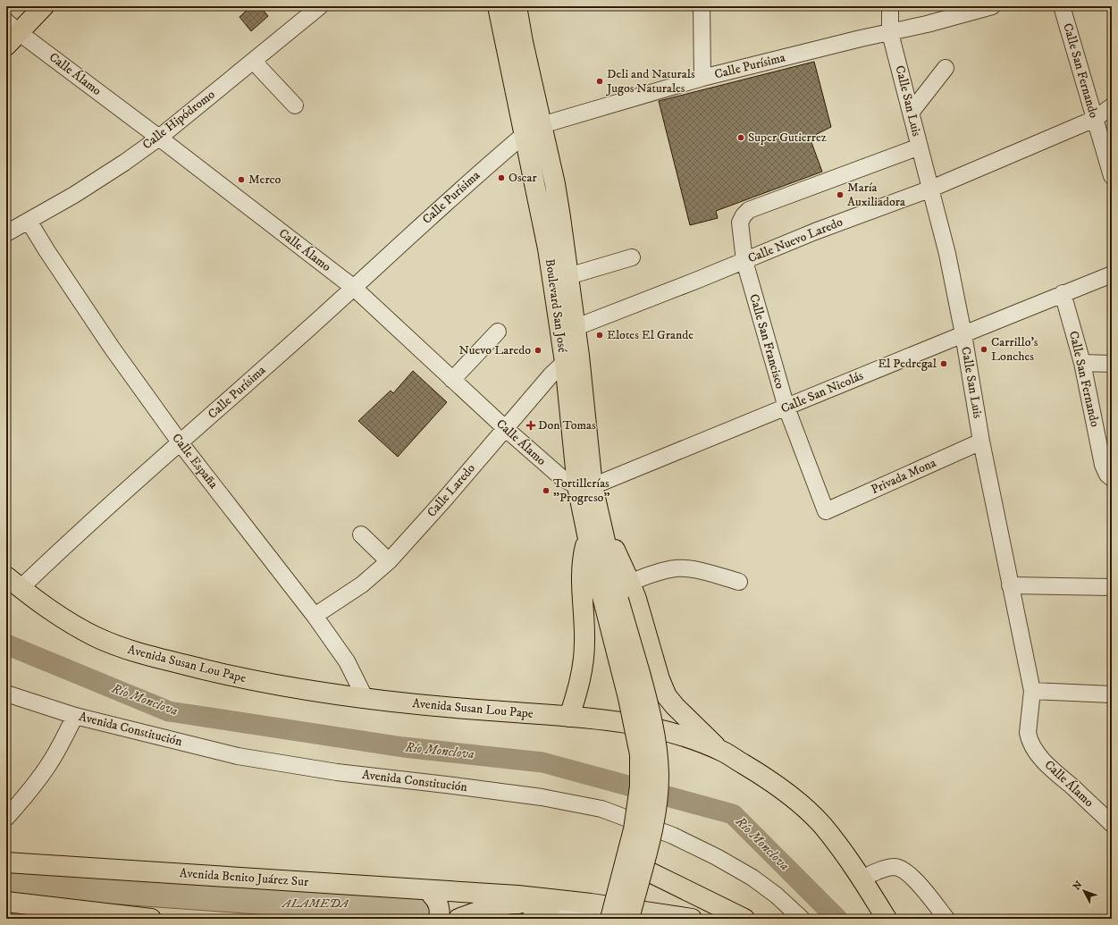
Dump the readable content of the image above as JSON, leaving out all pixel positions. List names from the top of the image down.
{
  "streets": {
    "main road": ["Boulevard San José", "Avenida Susan Lou Pape", "Avenida Benito Juárez Sur"],
    "street": [
      "Calle Purísima",
      "Calle San Fernando",
      "Calle Álamo",
      "Calle San Luis",
      "Calle Hipódromo",
      "Calle Nuevo Laredo",
      "Calle San Francisco",
      "Calle San Nicolás",
      "Calle España",
      "Privada Mona",
      "Calle Laredo",
      "Avenida Constitución"
    ]
  },
  "crossings": [
    ["Calle Purísima", "Calle Álamo"],
    ["Calle Purísima", "Calle San Luis"],
    ["Calle Purísima", "Boulevard San José"],
    ["Calle Purísima", "Calle España"],
    ["Calle Purísima", "Avenida Susan Lou Pape"],
    ["Calle San Fernando", "Calle Nuevo Laredo"],
    ["Calle San Fernando", "Calle San Nicolás"],
    ["Calle Álamo", "Calle San Luis"],
    ["Calle Álamo", "Calle Hipódromo"],
    ["Calle Álamo", "Boulevard San José"],
    ["Calle Álamo", "Calle San Nicolás"],
    ["Calle Álamo", "Calle Laredo"],
    ["Calle San Luis", "Calle Nuevo Laredo"],
    ["Calle San Luis", "Calle San Francisco"],
    ["Calle San Luis", "Calle San Nicolás"],
    ["Calle San Luis", "Privada Mona"],
    ["Calle Hipódromo", "Calle España"],
    ["Calle Nuevo Laredo", "Boulevard San José"],
    ["Calle Nuevo Laredo", "Calle San Francisco"],
    ["Boulevard San José", "Calle San Nicolás"],
    ["Boulevard San José", "Calle Laredo"],
    ["Calle San Francisco", "Calle San Nicolás"],
    ["Calle San Francisco", "Privada Mona"],
    ["Calle España", "Calle Laredo"],
    ["Calle España", "Avenida Susan Lou Pape"]
  ],
  "water": ["Río Monclova"],
  "parks": ["ALAMEDA"],
  "places": {
    "other": [
      "Deli and Naturals Jugos Naturales",
      "Super Gutierrez",
      "Oscar",
      "Merco",
      "María Auxiliadora",
      "Elotes El Grande",
      "Carrillo's Lonches",
      "Nuevo Laredo",
      "El Pedregal",
      "Tortillerías \"Progreso\""
    ],
    "health": ["Don Tomas"]
  },
  "north": "top left"
}
